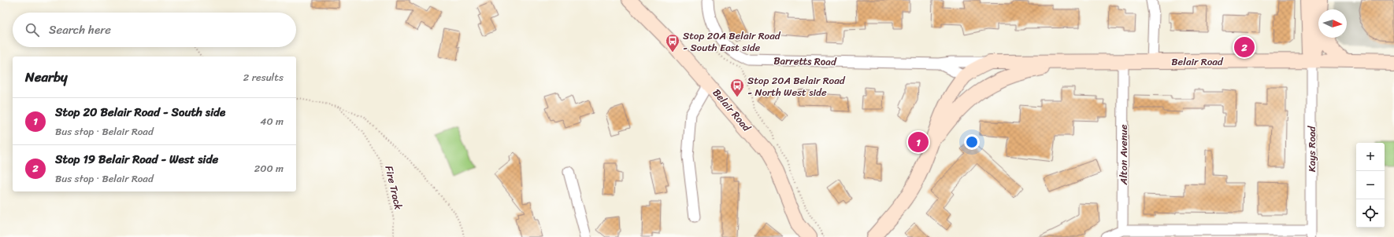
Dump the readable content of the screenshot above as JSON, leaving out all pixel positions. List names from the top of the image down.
{
  "streets": {
    "main road": ["Belair Road"],
    "street": ["Barretts Road", "Kays Road", "Alton Avenue"],
    "path": ["Fire Track"]
  },
  "crossings": [
    ["Barretts Road", "Belair Road"],
    ["Belair Road", "Kays Road"],
    ["Belair Road", "Alton Avenue"]
  ],
  "places": {
    "bus stop": ["Stop 20A Belair Road - South East side", "Stop 20A Belair Road - North West side"]
  },
  "north": "right",
  "page": {
    "search": "Search here",
    "pins": ["2", "1"],
    "heading": ["Nearby", "2 results"],
    "list": [
      {
        "mark": "1",
        "name": "Stop 20 Belair Road - South side",
        "note": "Bus stop · Belair Road",
        "value": "40 m"
      },
      {
        "mark": "2",
        "name": "Stop 19 Belair Road - West side",
        "note": "Bus stop · Belair Road",
        "value": "200 m"
      }
    ],
    "map_buttons": ["+", "−"]
  }
}
